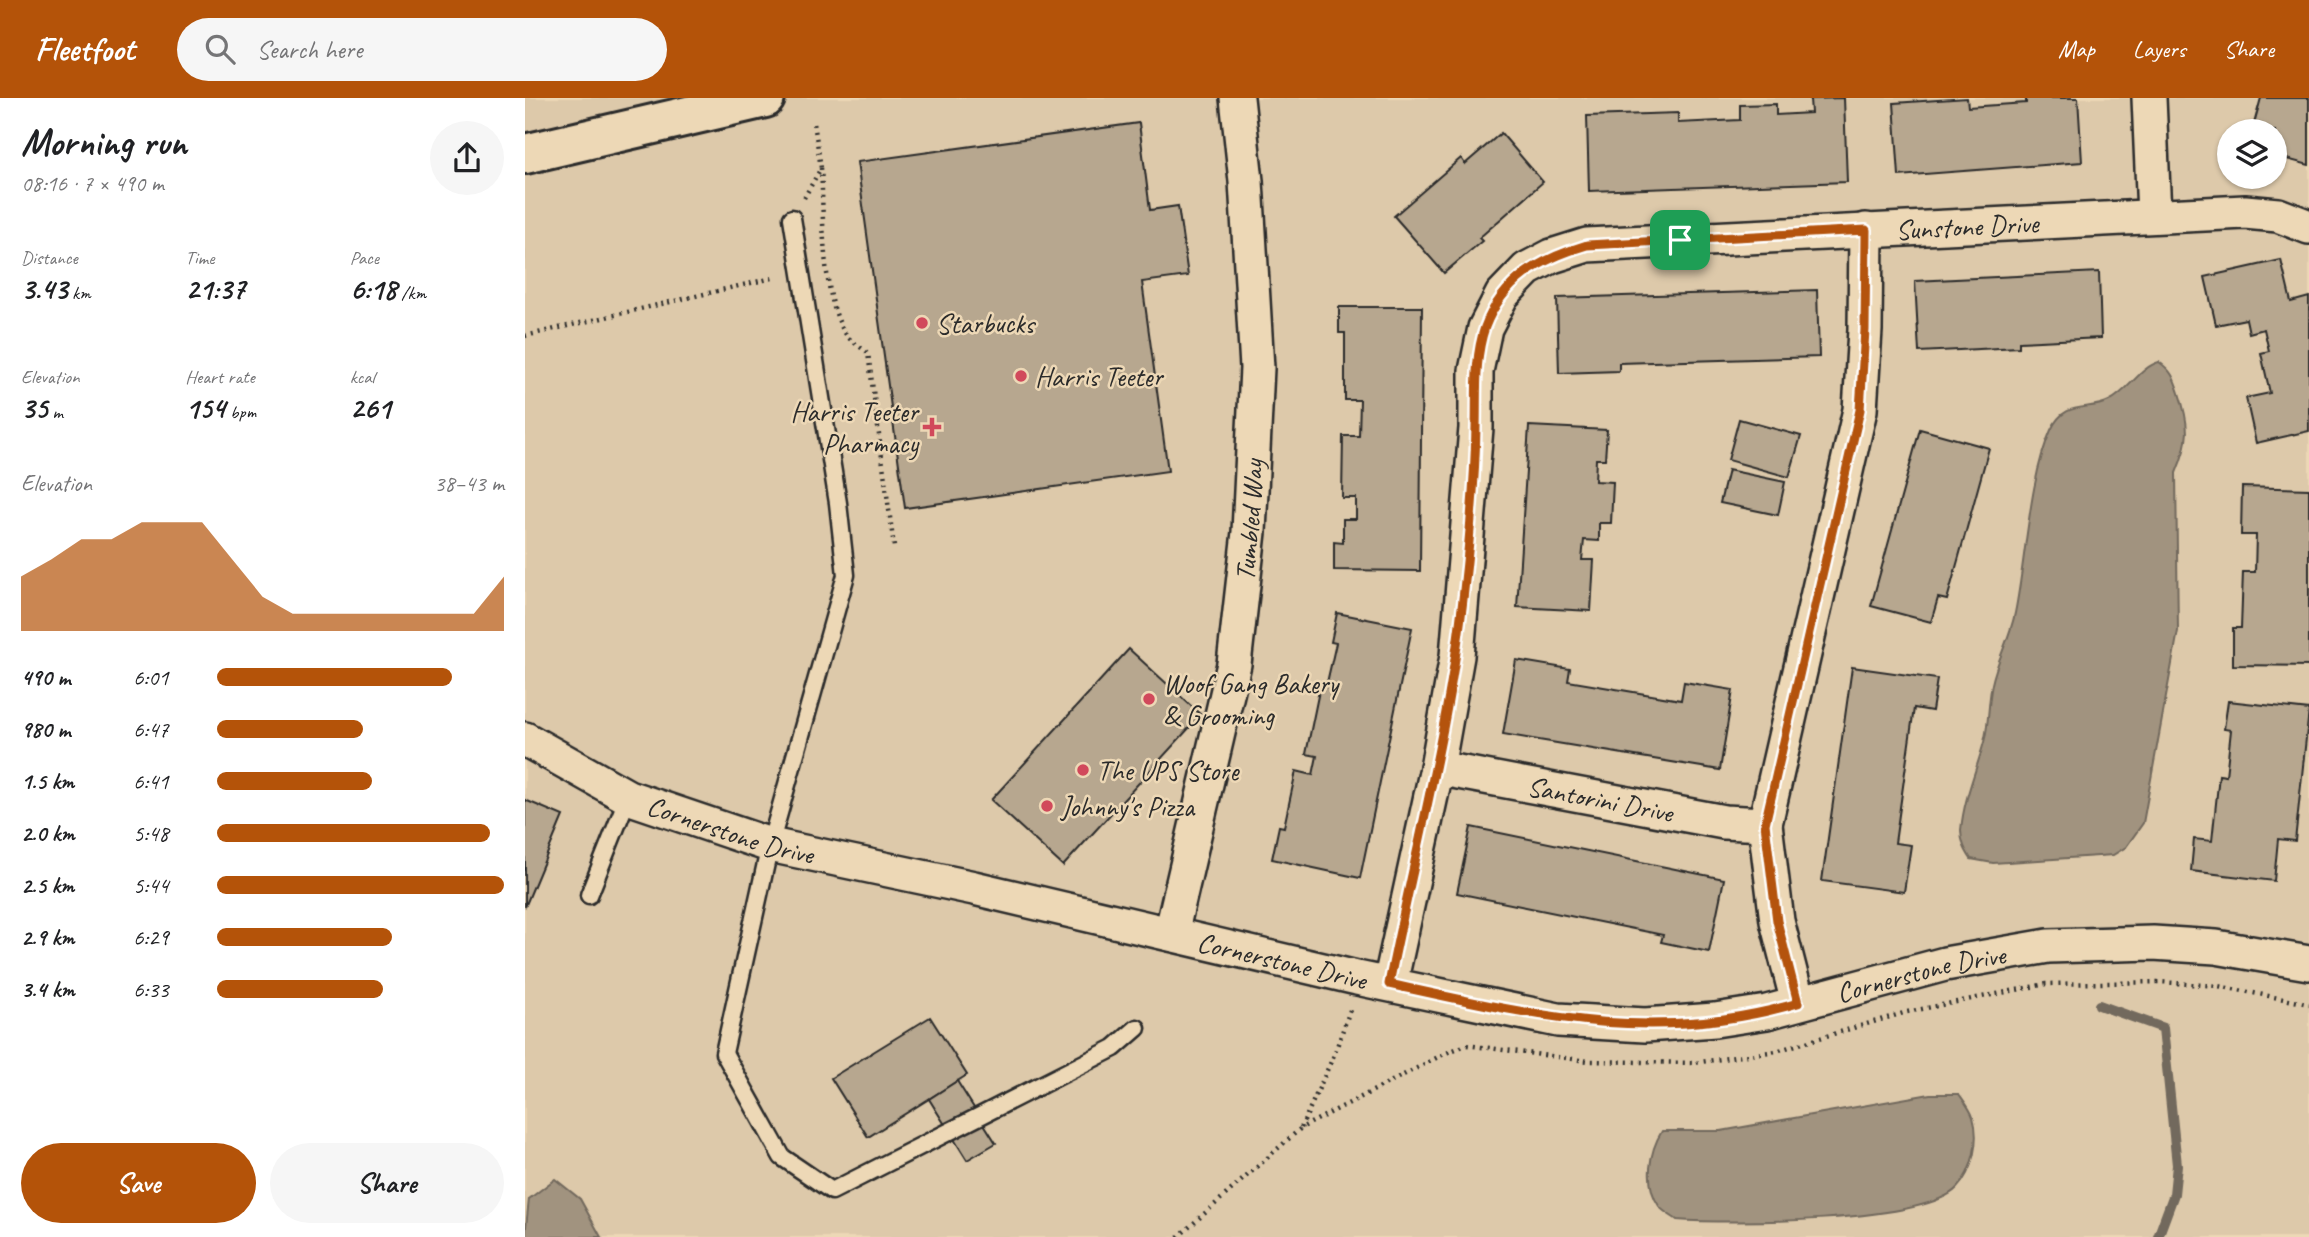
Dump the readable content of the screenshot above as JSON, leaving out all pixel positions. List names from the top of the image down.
{
  "streets": {
    "street": [
      "Sunstone Drive",
      "Tumbled Way",
      "Santorini Drive",
      "Cornerstone Drive"
    ]
  },
  "crossings": [
    ["Sunstone Drive", "Santorini Drive"],
    ["Sunstone Drive", "Cornerstone Drive"],
    ["Tumbled Way", "Cornerstone Drive"]
  ],
  "places": {
    "other": [
      "Starbucks",
      "Harris Teeter",
      "Woof Gang Bakery & Grooming",
      "The UPS Store",
      "Johnny's Pizza"
    ],
    "health": ["Harris Teeter Pharmacy"]
  },
  "page": {
    "header": "Fleetfoot",
    "search": "Search here",
    "nav": ["Map", "Layers", "Share"],
    "heading": ["Morning run", "08:16 · 7 × 490 m"],
    "stats": [
      ["Distance", "3.43 km"],
      ["Time", "21:37"],
      ["Pace", "6:18 /km"],
      ["Elevation", "35 m"],
      ["Heart rate", "154 bpm"],
      ["kcal", "261"]
    ],
    "chart": ["Elevation", "38–43 m"],
    "list": [
      {
        "name": "490 m",
        "note": "6:01"
      },
      {
        "name": "980 m",
        "note": "6:47"
      },
      {
        "name": "1.5 km",
        "note": "6:41"
      },
      {
        "name": "2.0 km",
        "note": "5:48"
      },
      {
        "name": "2.5 km",
        "note": "5:44"
      },
      {
        "name": "2.9 km",
        "note": "6:29"
      },
      {
        "name": "3.4 km",
        "note": "6:33"
      }
    ],
    "buttons": ["Save", "Share"]
  }
}
